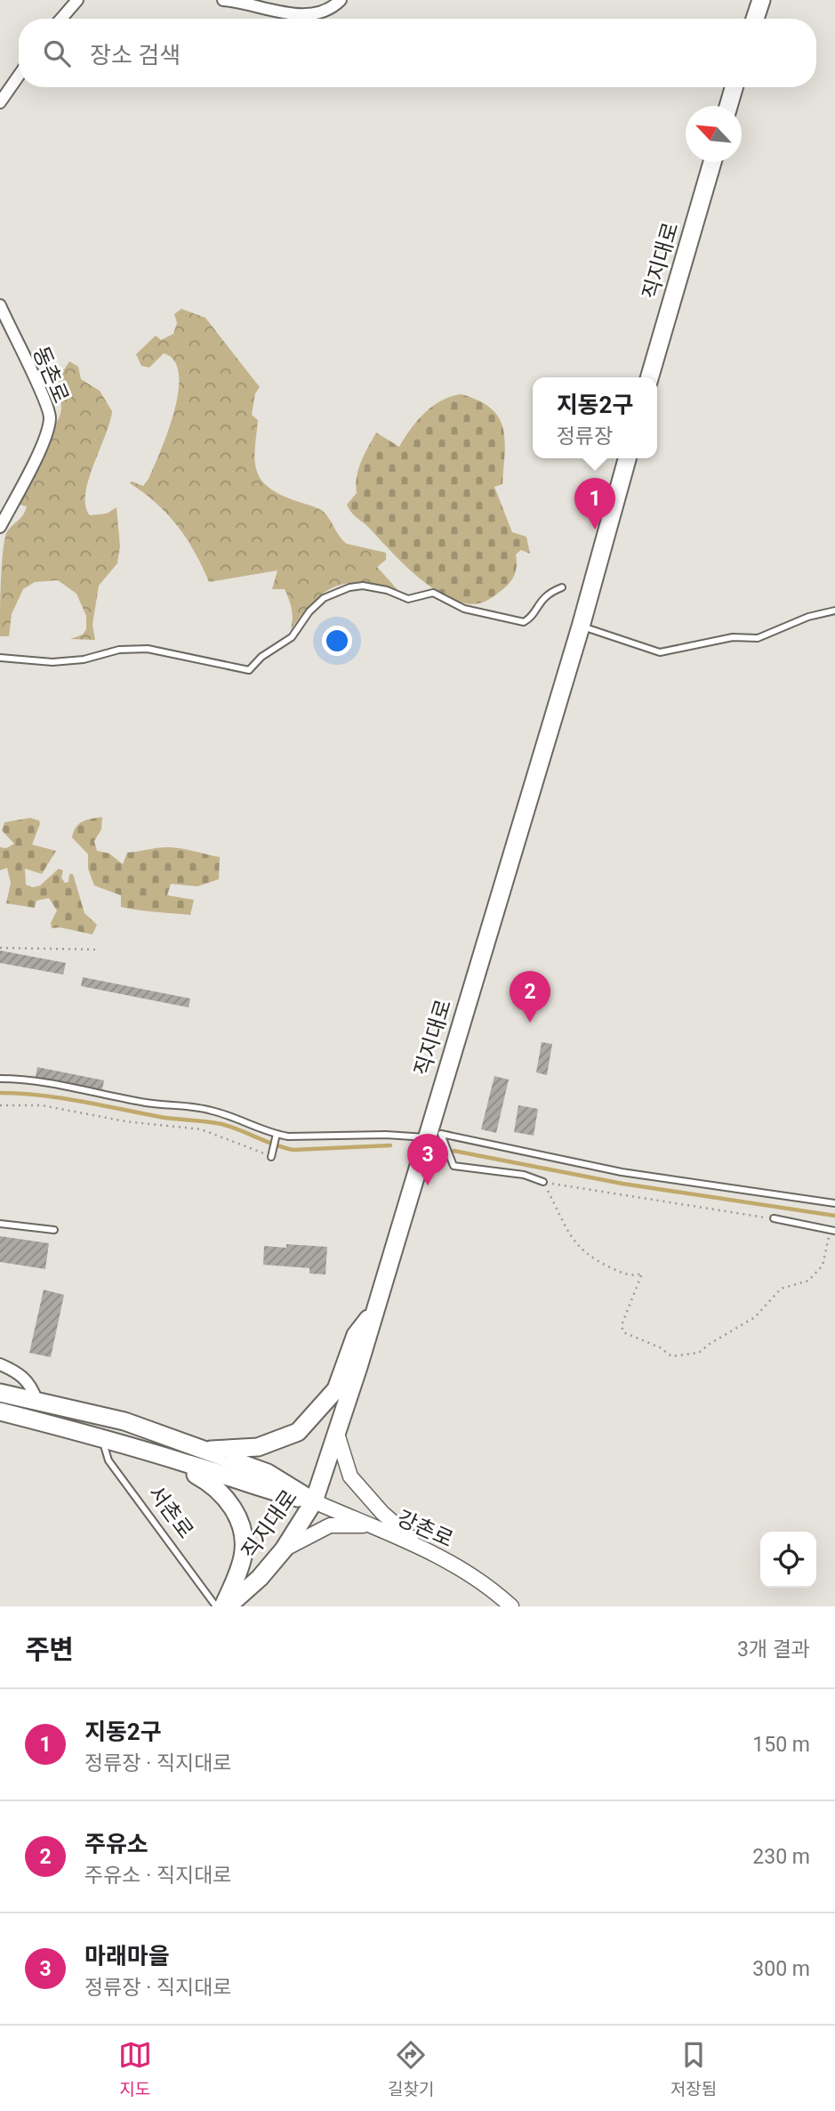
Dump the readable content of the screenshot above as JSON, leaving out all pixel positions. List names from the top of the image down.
{
  "streets": {
    "main road": ["직지대로"],
    "street": ["동촌로", "강촌로"],
    "lane": ["서촌로"]
  },
  "crossings": [
    ["직지대로", "강촌로"]
  ],
  "north": "top left",
  "page": {
    "search": "장소 검색",
    "popup": ["지동2구", "정류장"],
    "pins": ["1", "2", "3"],
    "heading": ["주변", "3개 결과"],
    "list": [
      {
        "mark": "1",
        "name": "지동2구",
        "note": "정류장 · 직지대로",
        "value": "150 m"
      },
      {
        "mark": "2",
        "name": "주유소",
        "note": "주유소 · 직지대로",
        "value": "230 m"
      },
      {
        "mark": "3",
        "name": "마래마을",
        "note": "정류장 · 직지대로",
        "value": "300 m"
      }
    ],
    "nav": ["지도", "길찾기", "저장됨"]
  }
}
